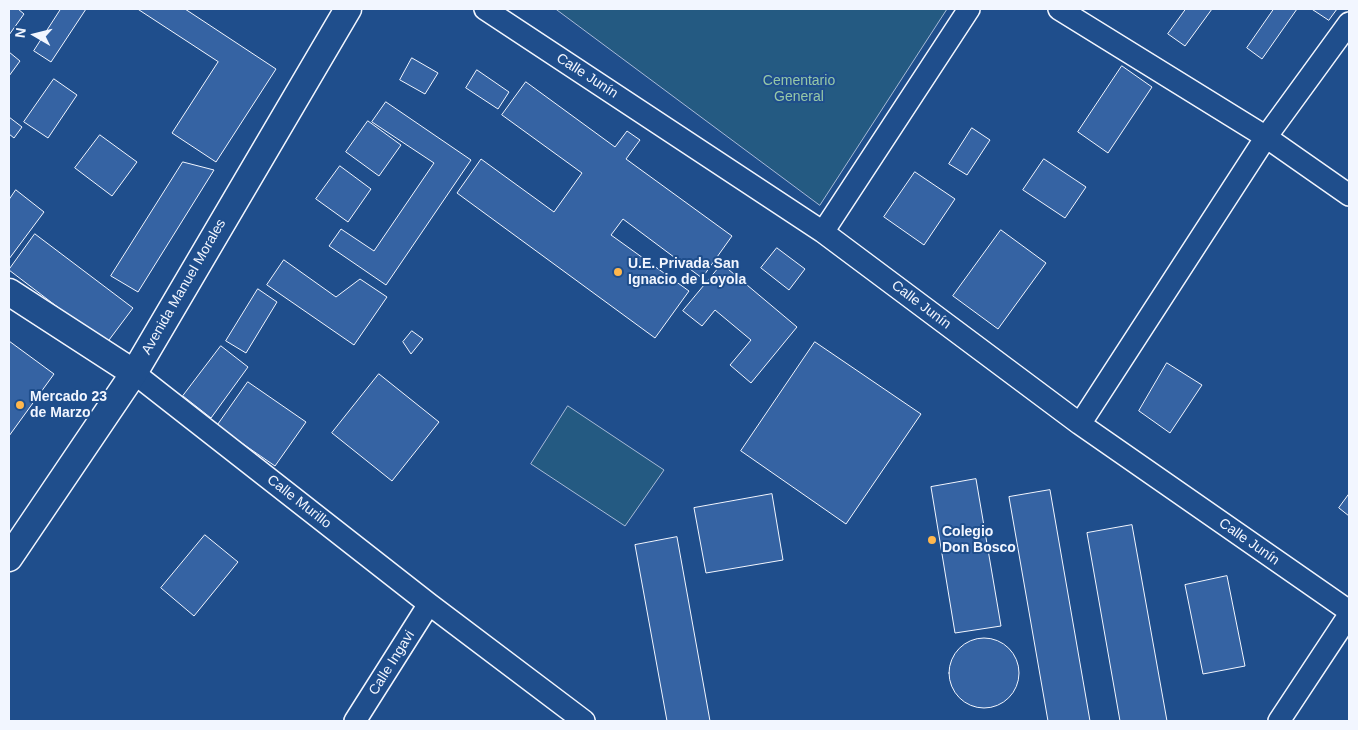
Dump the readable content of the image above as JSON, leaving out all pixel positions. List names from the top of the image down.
{
  "streets": {
    "street": [
      "Calle Junín",
      "Avenida Manuel Morales",
      "Calle Murillo",
      "Calle Ingavi"
    ]
  },
  "crossings": [
    ["Avenida Manuel Morales", "Calle Murillo"],
    ["Calle Murillo", "Calle Ingavi"]
  ],
  "parks": ["Cementario General"],
  "places": ["U.E. Privada San Ignacio de Loyola", "Mercado 23 de Marzo", "Colegio Don Bosco"],
  "north": "left"
}
